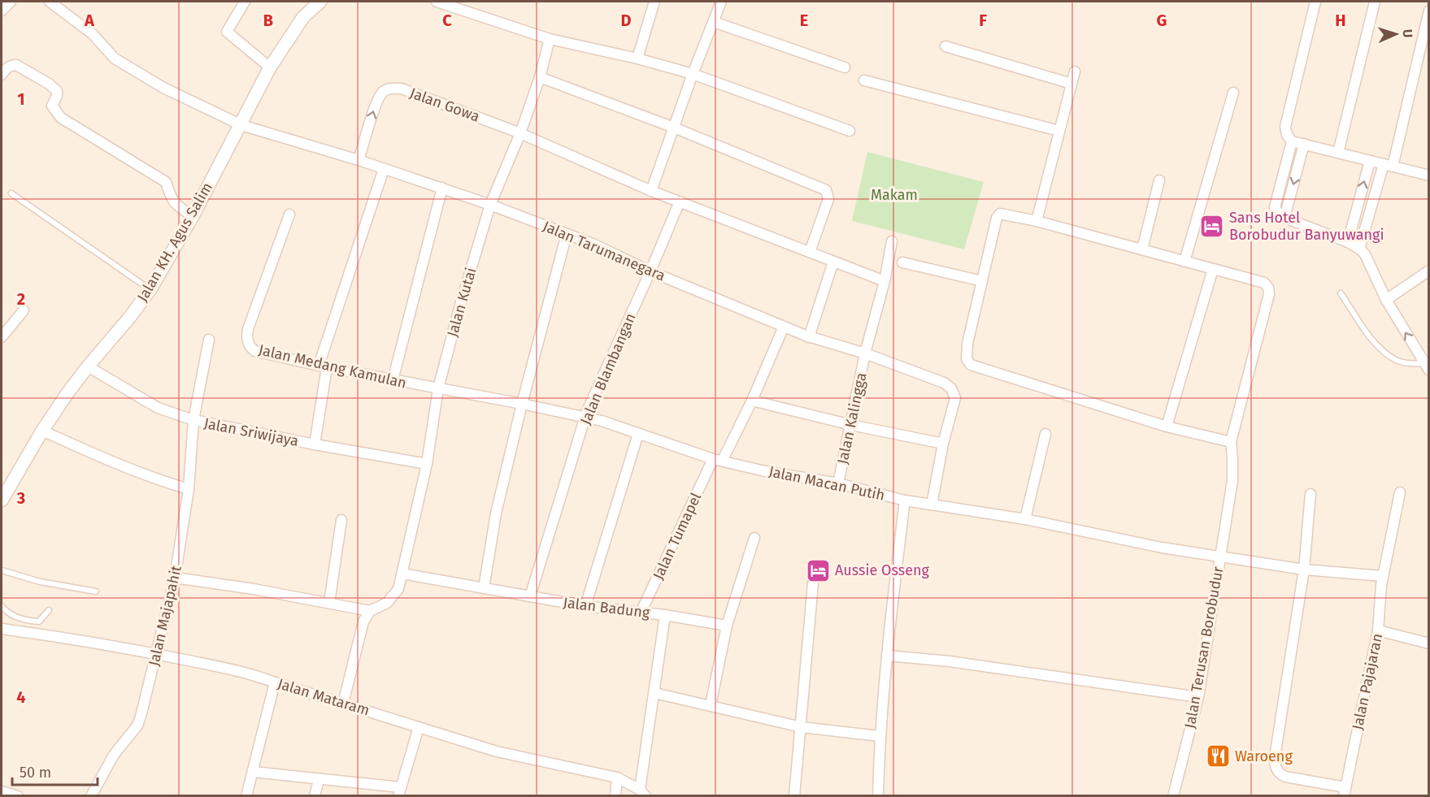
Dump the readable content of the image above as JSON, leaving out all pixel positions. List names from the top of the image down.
{
  "streets": {
    "street": [
      "Jalan Gowa",
      "Jalan KH. Agus Salim",
      "Jalan Tarumanegara",
      "Jalan Kutai",
      "Jalan Medang Kamulan",
      "Jalan Blambangan",
      "Jalan Kalingga",
      "Jalan Sriwijaya",
      "Jalan Macan Putih",
      "Jalan Tumapel",
      "Jalan Badung",
      "Jalan Majapahit",
      "Jalan Terusan Borobudur",
      "Jalan Pajajaran",
      "Jalan Mataram"
    ]
  },
  "crossings": [
    ["Jalan Gowa", "Jalan Tarumanegara"],
    ["Jalan Gowa", "Jalan Kutai"],
    ["Jalan KH. Agus Salim", "Jalan Tarumanegara"],
    ["Jalan KH. Agus Salim", "Jalan Sriwijaya"],
    ["Jalan Tarumanegara", "Jalan Kutai"],
    ["Jalan Tarumanegara", "Jalan Blambangan"],
    ["Jalan Tarumanegara", "Jalan Kalingga"],
    ["Jalan Tarumanegara", "Jalan Tumapel"],
    ["Jalan Kutai", "Jalan Medang Kamulan"],
    ["Jalan Kutai", "Jalan Sriwijaya"],
    ["Jalan Kutai", "Jalan Macan Putih"],
    ["Jalan Kutai", "Jalan Badung"],
    ["Jalan Medang Kamulan", "Jalan Macan Putih"],
    ["Jalan Blambangan", "Jalan Macan Putih"],
    ["Jalan Blambangan", "Jalan Badung"],
    ["Jalan Kalingga", "Jalan Macan Putih"],
    ["Jalan Sriwijaya", "Jalan Majapahit"],
    ["Jalan Macan Putih", "Jalan Tumapel"],
    ["Jalan Macan Putih", "Jalan Terusan Borobudur"],
    ["Jalan Macan Putih", "Jalan Pajajaran"],
    ["Jalan Tumapel", "Jalan Badung"],
    ["Jalan Badung", "Jalan Mataram"],
    ["Jalan Majapahit", "Jalan Mataram"]
  ],
  "parks": ["Makam"],
  "places": {
    "hotel": ["Sans Hotel Borobudur Banyuwangi", "Aussie Osseng"],
    "restaurant": ["Waroeng"]
  },
  "scale_bar": "50 m",
  "north": "right",
  "grid": {
    "columns": [
      "A",
      "B",
      "C",
      "D",
      "E",
      "F",
      "G",
      "H"
    ],
    "rows": [
      "1",
      "2",
      "3",
      "4"
    ]
  }
}
